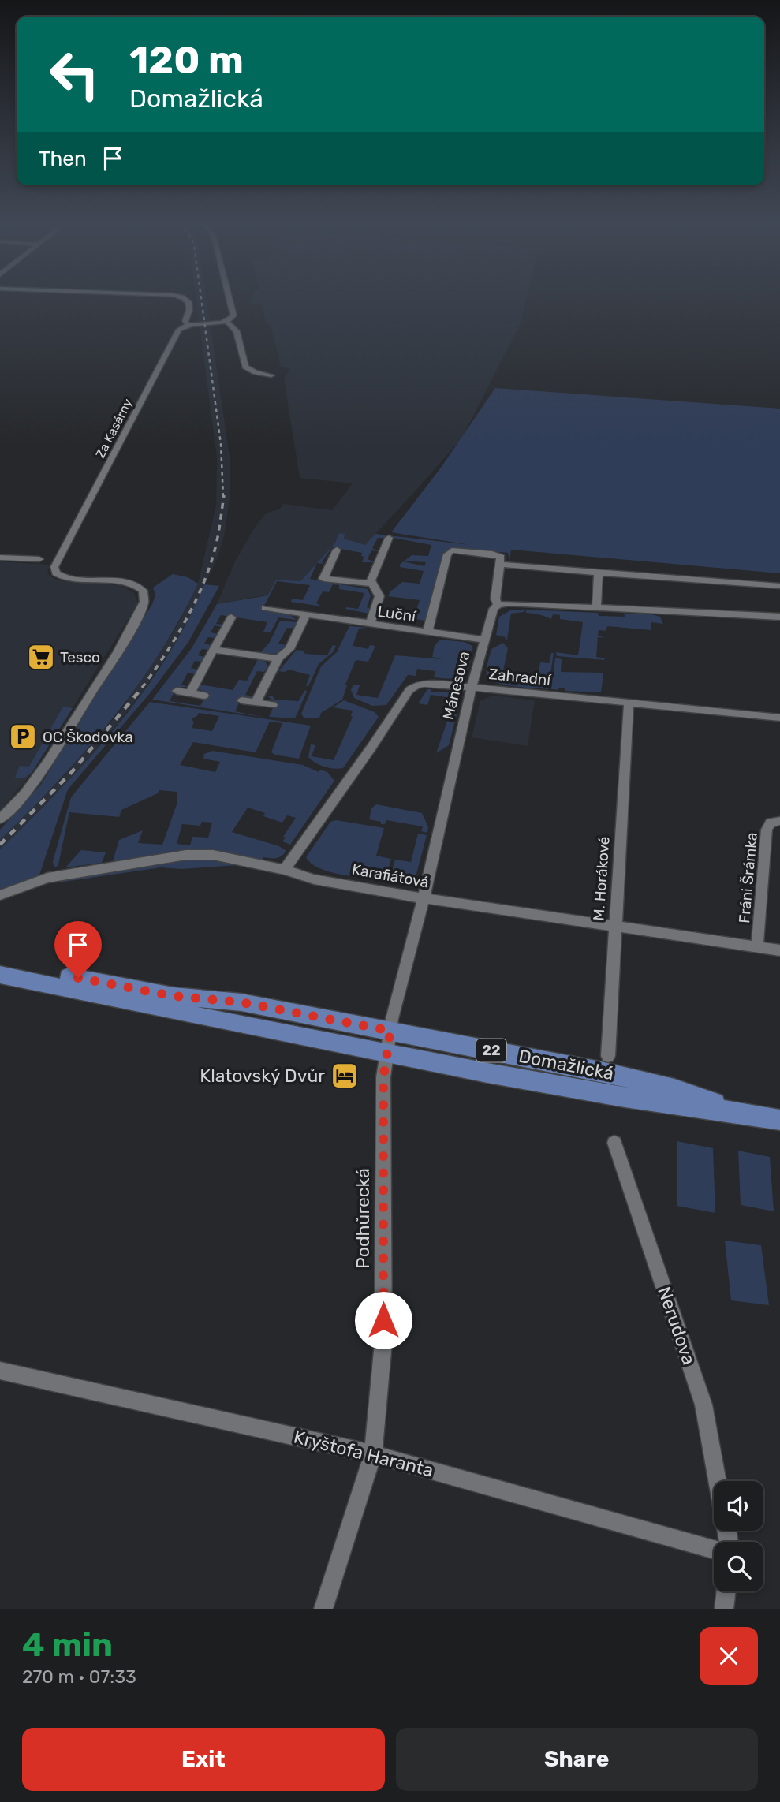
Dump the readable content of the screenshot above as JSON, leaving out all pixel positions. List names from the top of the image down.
{
  "streets": {
    "main road": ["22", "Domažlická"],
    "street": [
      "Za Kasárny",
      "Luční",
      "Zahradní",
      "Mánesova",
      "Karafiátová",
      "Fráni Šrámka",
      "M. Horákové",
      "Podhůrecká",
      "Nerudova",
      "Kryštofa Haranta"
    ]
  },
  "crossings": [
    ["Luční", "Mánesova"],
    ["Zahradní", "Mánesova"],
    ["Zahradní", "Karafiátová"],
    ["Zahradní", "M. Horákové"],
    ["Mánesova", "Karafiátová"],
    ["Mánesova", "Domažlická"],
    ["Mánesova", "Podhůrecká"],
    ["Karafiátová", "Fráni Šrámka"],
    ["Karafiátová", "M. Horákové"],
    ["Domažlická", "Podhůrecká"],
    ["Podhůrecká", "Kryštofa Haranta"]
  ],
  "places": {
    "supermarket": ["Tesco"],
    "parking": ["OC Škodovka"],
    "hotel": ["Klatovský Dvůr"]
  },
  "page": {
    "turn": ["120 m", "Domažlická"],
    "then": "Then",
    "heading": ["4 min", "270 m · 07:33"],
    "buttons": ["Exit", "Share"]
  }
}
